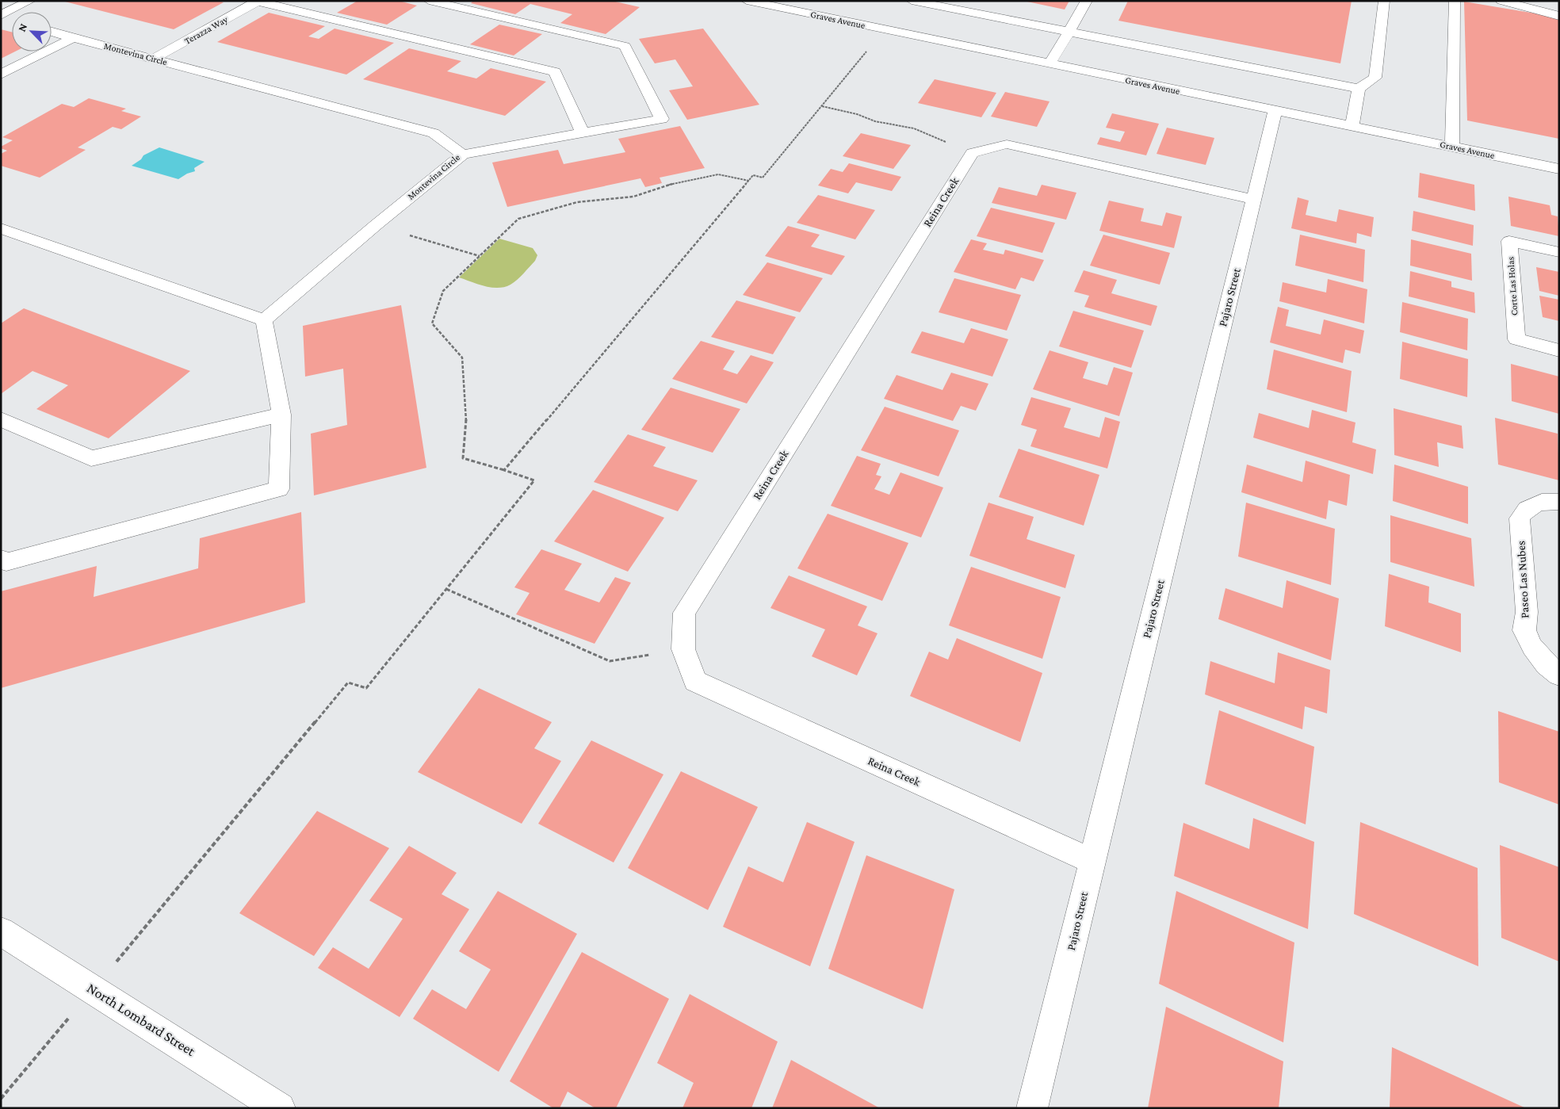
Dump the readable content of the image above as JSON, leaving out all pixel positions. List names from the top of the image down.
{
  "streets": {
    "street": [
      "Graves Avenue",
      "Terazza Way",
      "Montevina Circle",
      "Reina Creek",
      "Corte Las Holas",
      "Pajaro Street",
      "Paseo Las Nubes",
      "North Lombard Street"
    ]
  },
  "crossings": [
    ["Graves Avenue", "Pajaro Street"],
    ["Terazza Way", "Montevina Circle"],
    ["Reina Creek", "Pajaro Street"]
  ],
  "north": "top left"
}
